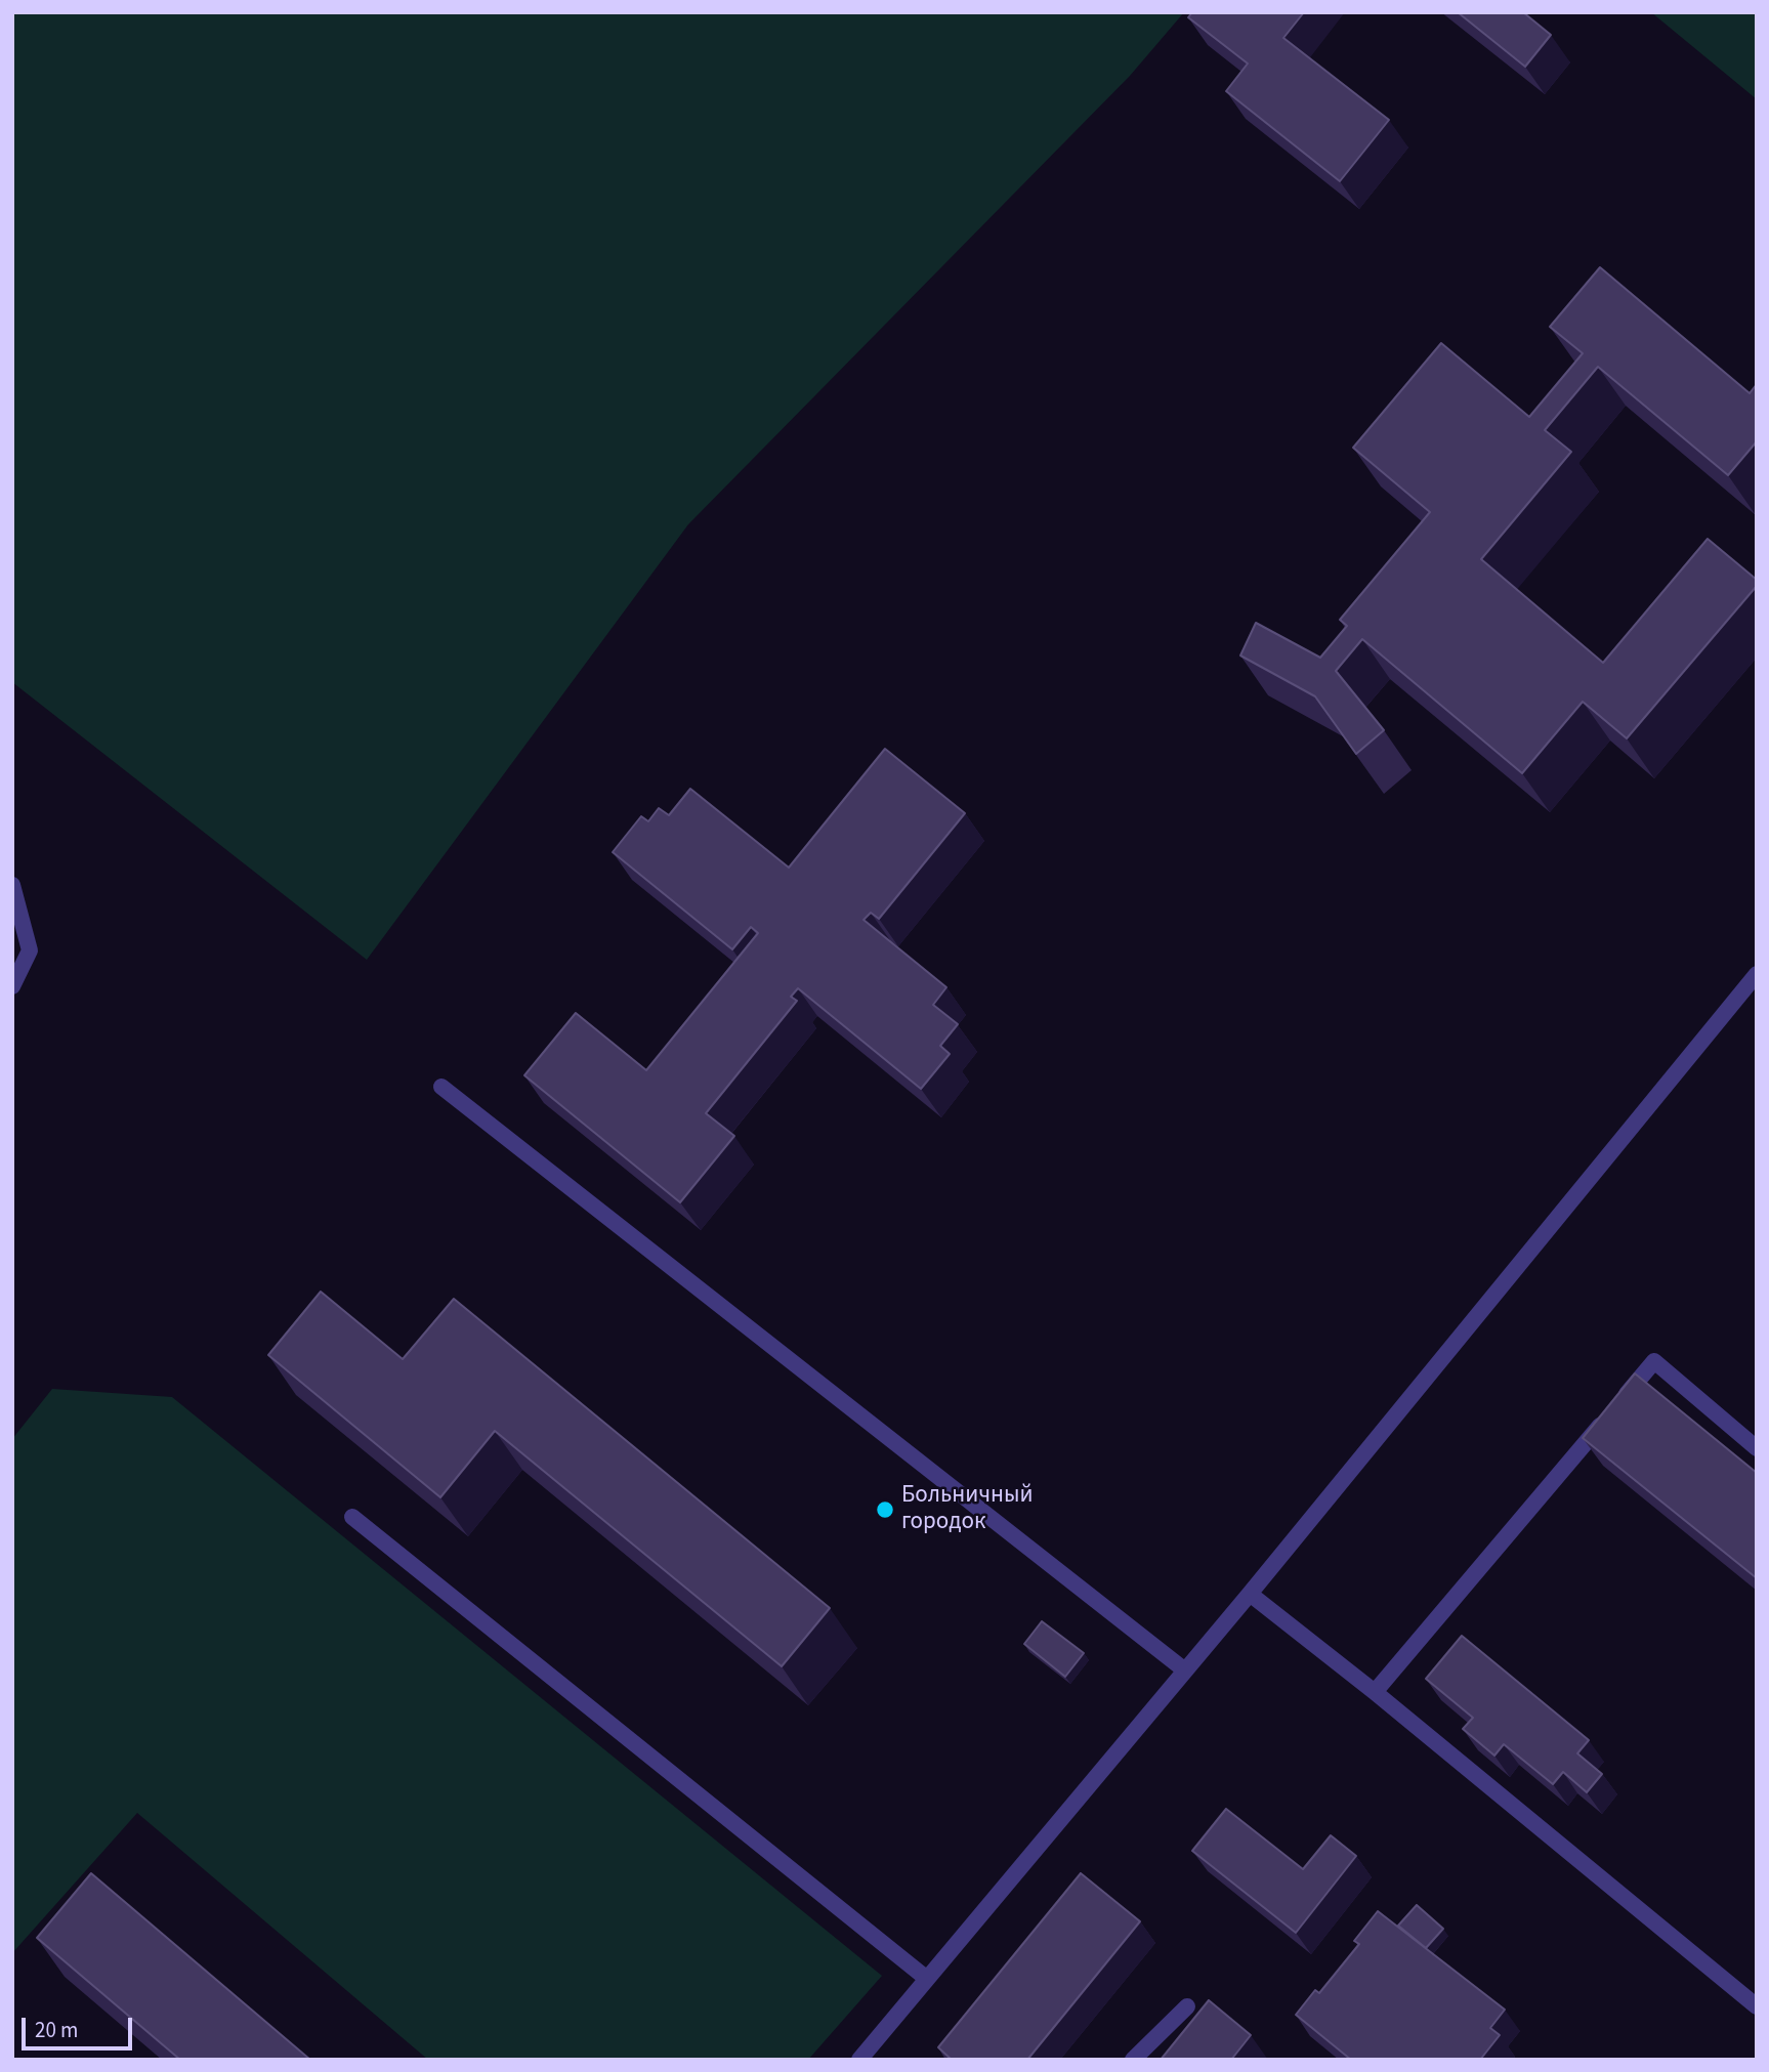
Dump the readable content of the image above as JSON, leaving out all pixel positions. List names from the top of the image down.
{
  "places": ["Больничный городок"],
  "scale_bar": "20 m"
}
